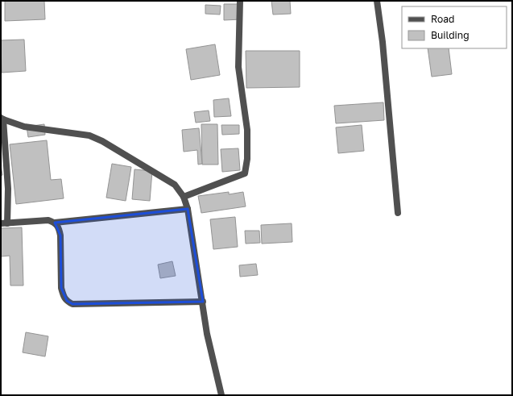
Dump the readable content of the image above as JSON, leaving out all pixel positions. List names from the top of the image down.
{
  "legend": ["Road", "Building"]
}
